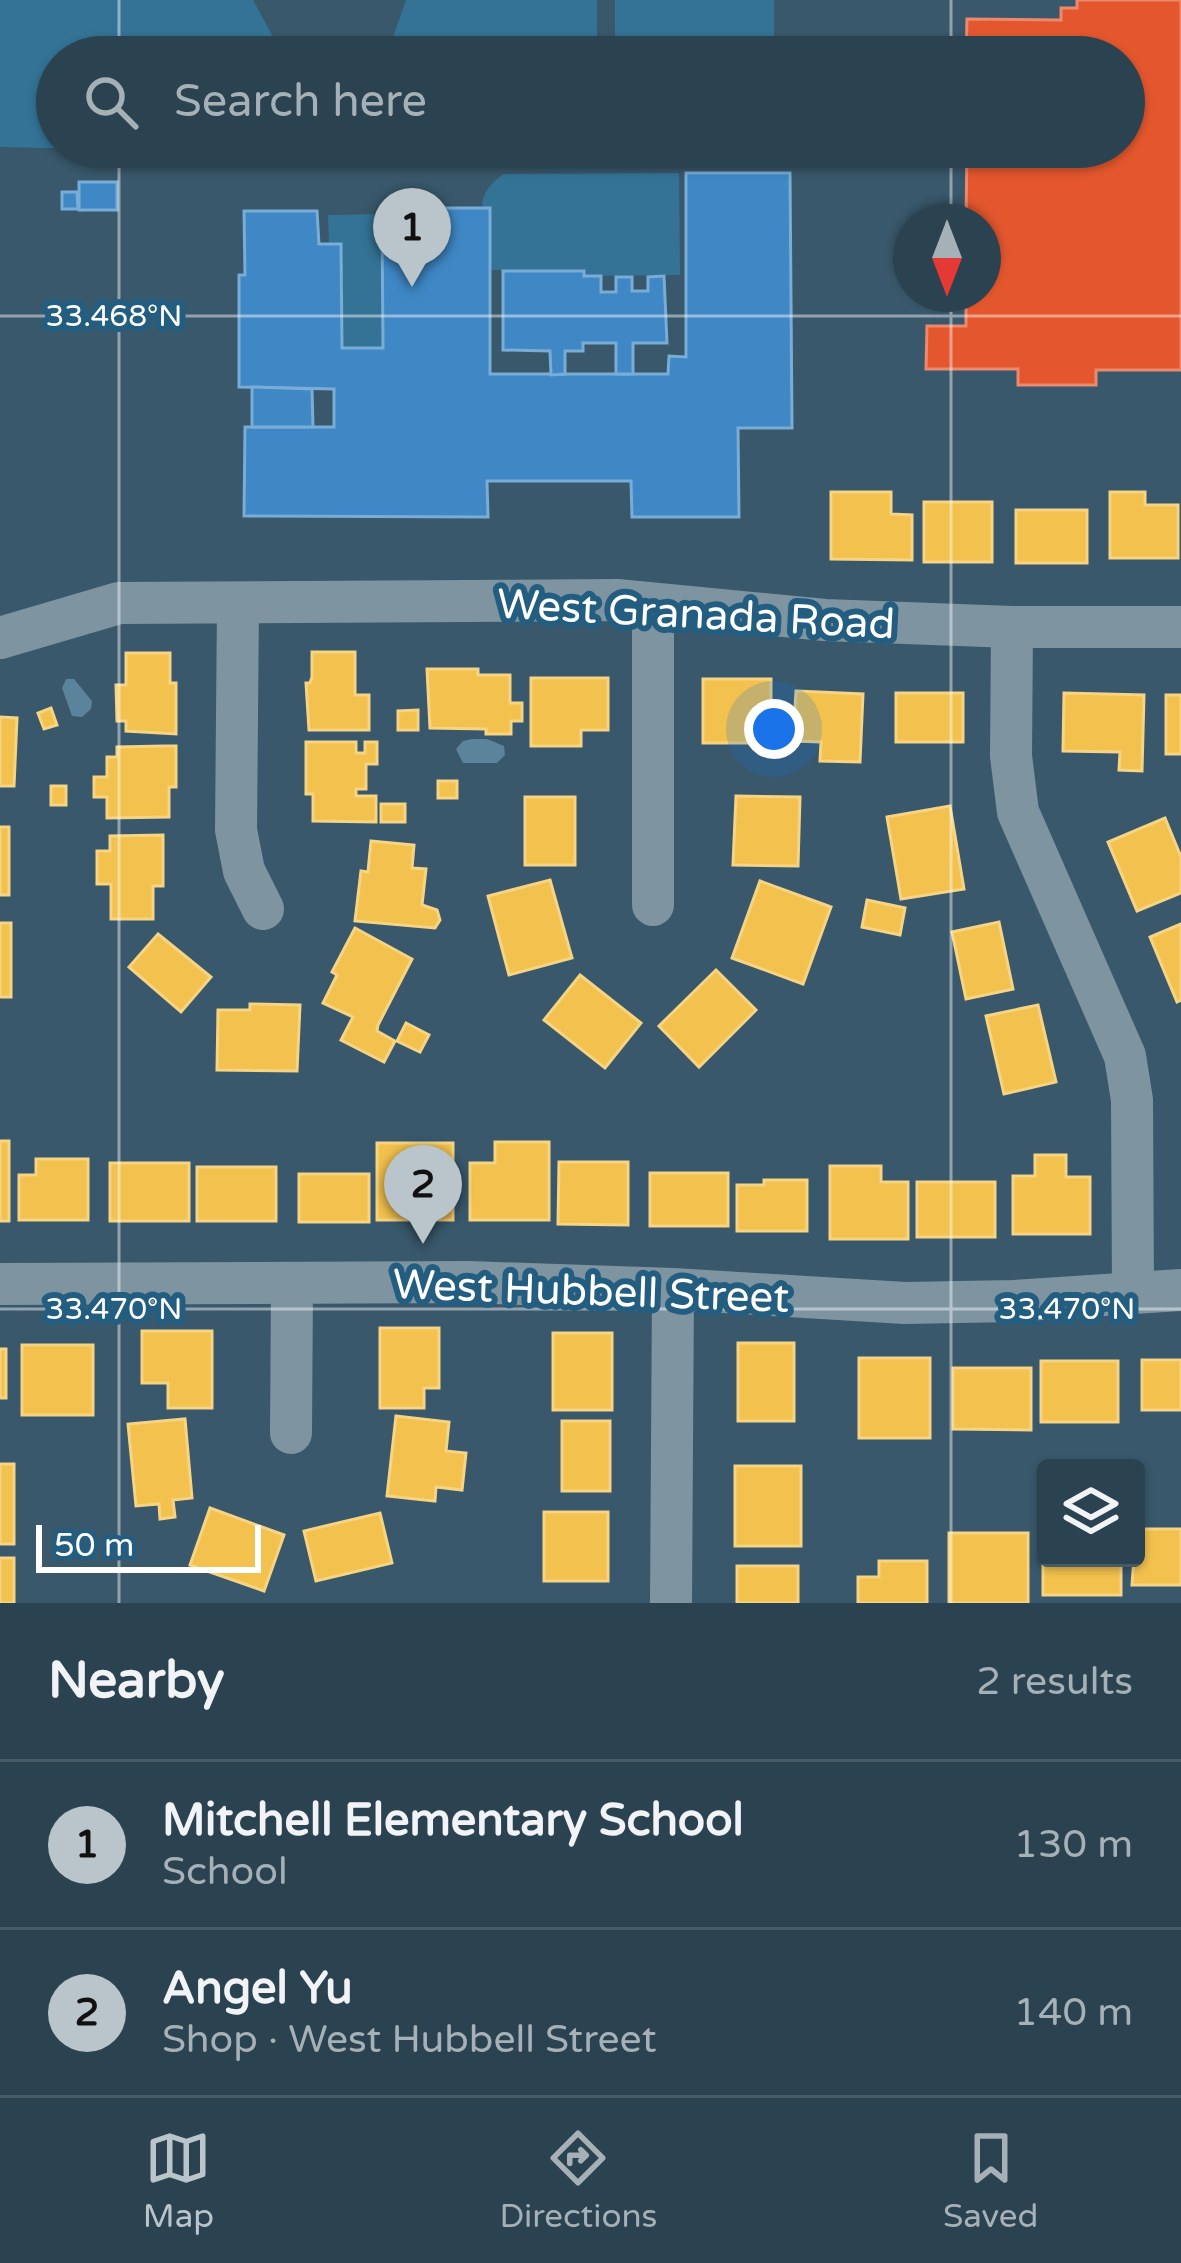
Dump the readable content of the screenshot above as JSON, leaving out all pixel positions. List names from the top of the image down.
{
  "streets": {
    "street": ["West Granada Road", "West Hubbell Street"]
  },
  "scale_bar": "50 m",
  "north": "bottom",
  "page": {
    "search": "Search here",
    "pins": ["1", "2"],
    "scale": "50 m",
    "heading": ["Nearby", "2 results"],
    "list": [
      {
        "mark": "1",
        "name": "Mitchell Elementary School",
        "note": "School",
        "value": "130 m"
      },
      {
        "mark": "2",
        "name": "Angel Yu",
        "note": "Shop · West Hubbell Street",
        "value": "140 m"
      }
    ],
    "nav": ["Map", "Directions", "Saved"]
  },
  "coordinates": ["33.468°N", "33.470°N"]
}
